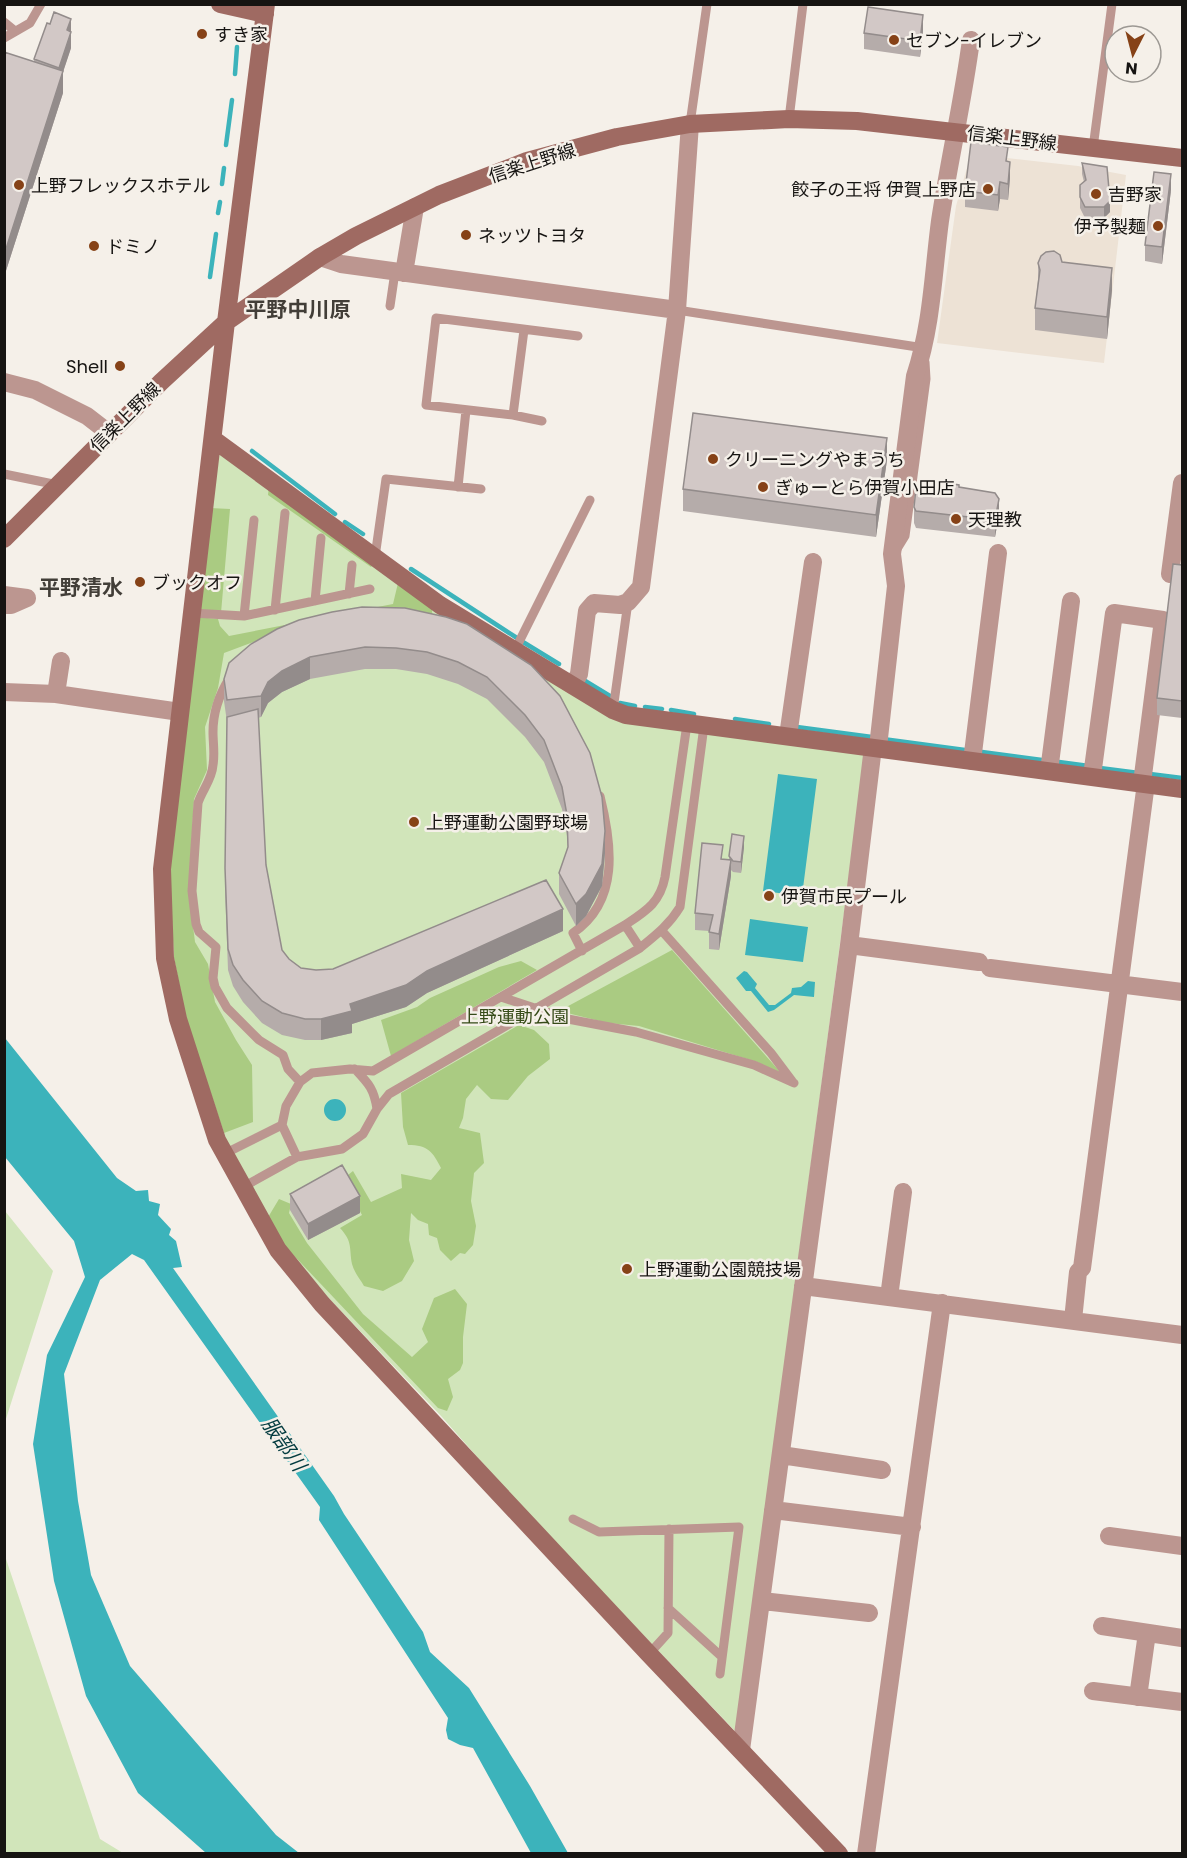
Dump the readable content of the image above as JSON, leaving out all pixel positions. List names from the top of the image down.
{
  "streets": {
    "street": ["信楽上野線"]
  },
  "districts": ["平野中川原", "平野清水"],
  "water": ["服部川"],
  "parks": ["上野運動公園"],
  "places": [
    "すき家",
    "セブン-イレブン",
    "上野フレックスホテル",
    "餃子の王将 伊賀上野店",
    "吉野家",
    "伊予製麺",
    "ネッツトヨタ",
    "ドミノ",
    "Shell",
    "クリーニングやまうち",
    "ぎゅーとら伊賀小田店",
    "天理教",
    "ブックオフ",
    "上野運動公園野球場",
    "伊賀市民プール",
    "上野運動公園競技場"
  ],
  "north": "bottom"
}
